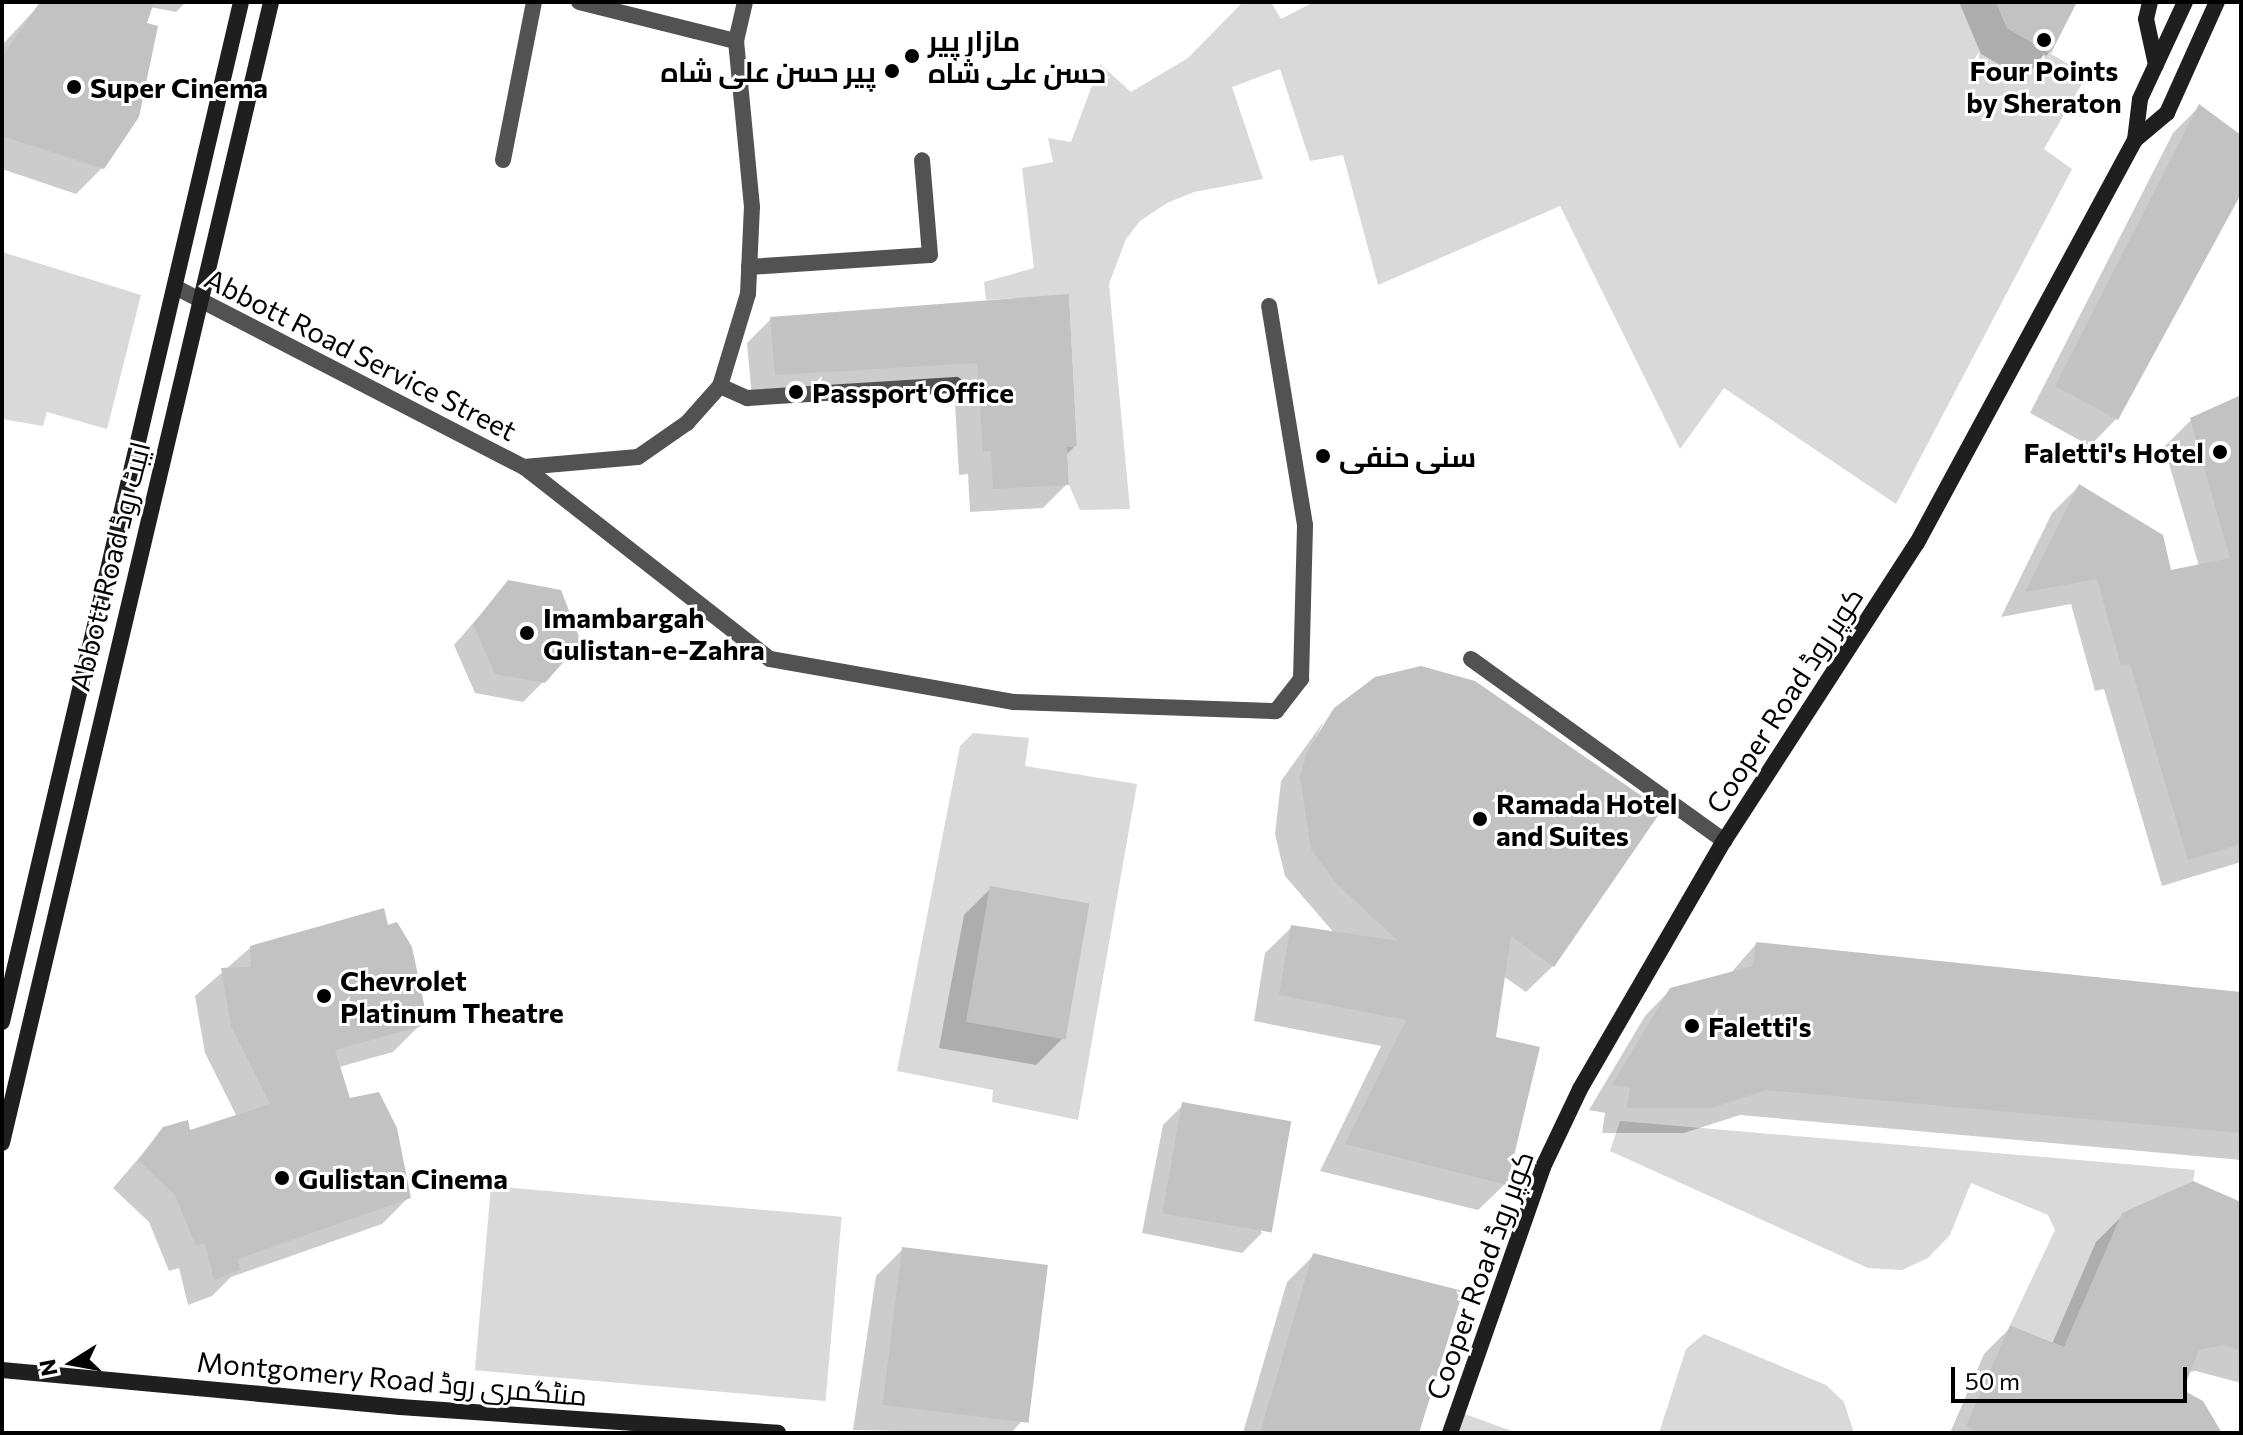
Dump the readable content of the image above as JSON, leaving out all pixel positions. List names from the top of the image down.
{
  "streets": {
    "main road": ["Abbott Road ایبٹ روڈ", "Cooper Road کوپر روڈ", "Montgomery Road منٹگمری روڈ"],
    "street": ["Abbott Road Service Street"]
  },
  "crossings": [
    ["Abbott Road Service Street", "Abbott Road ایبٹ روڈ"]
  ],
  "places": [
    "Four Points by Sheraton",
    "مازار پیر حسن علی شاہ",
    "پیر حسن علی شاہ",
    "Super Cinema",
    "Passport Office",
    "Faletti's Hotel",
    "سنی حنفی",
    "Imambargah Gulistan-e-Zahra",
    "Ramada Hotel and Suites",
    "Chevrolet Platinum Theatre",
    "Faletti's",
    "Gulistan Cinema"
  ],
  "scale_bar": "50 m",
  "north": "left"
}
